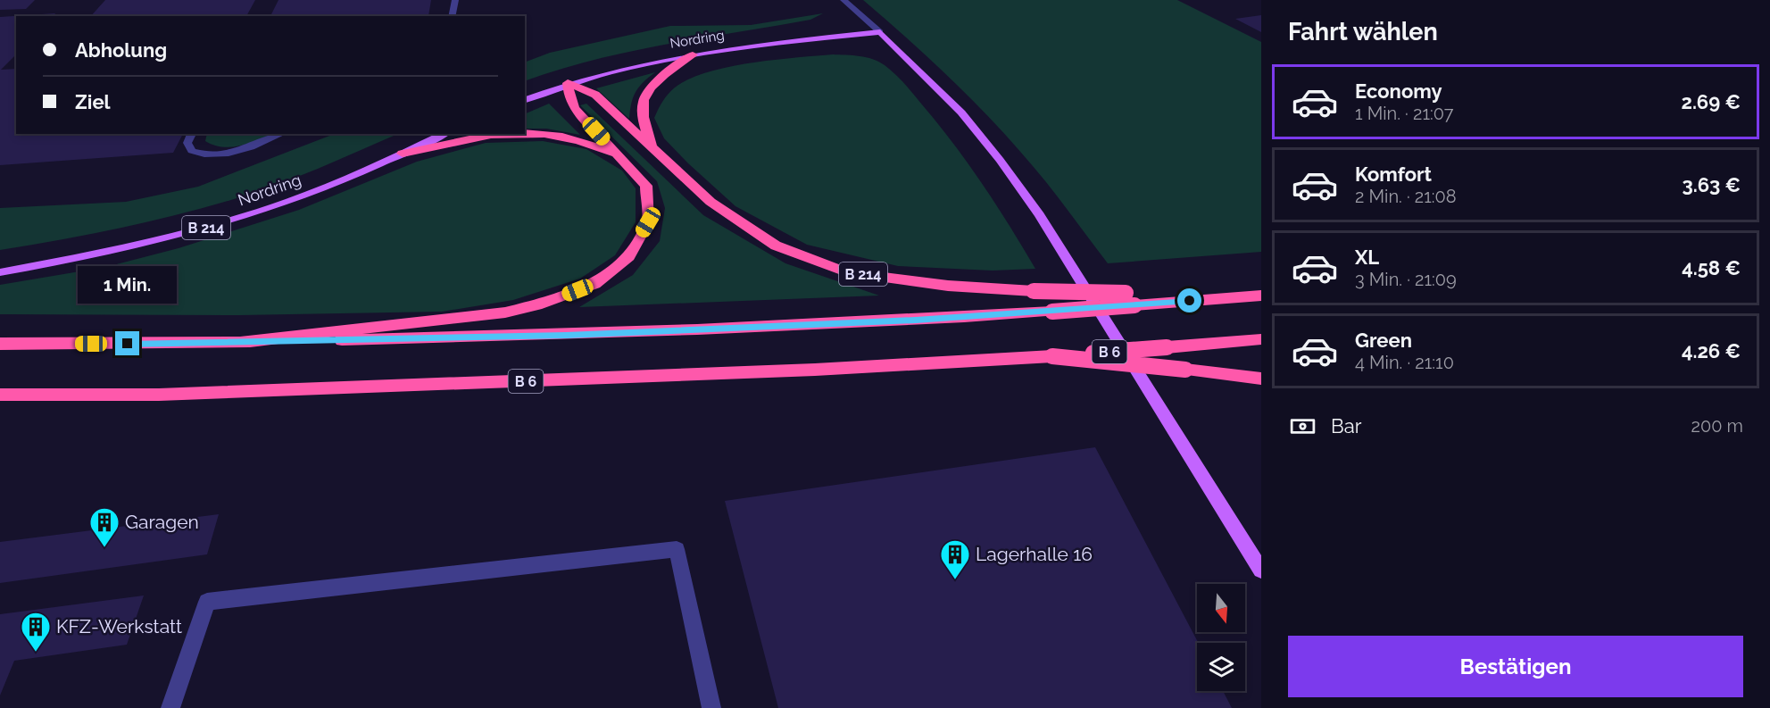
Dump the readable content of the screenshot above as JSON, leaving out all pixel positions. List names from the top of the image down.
{
  "streets": {
    "highway": ["B 214", "B 6"],
    "main road": ["Nordring"]
  },
  "crossings": [
    ["Nordring", "B 214"]
  ],
  "places": {
    "building": ["Garagen", "Lagerhalle 16", "KFZ-Werkstatt"]
  },
  "north": "bottom",
  "page": {
    "heading": "Fahrt wählen",
    "banner": ["Abholung", "Ziel"],
    "list": [
      {
        "name": "Economy",
        "note": "1 Min. · 21:07",
        "value": "2.69 €"
      },
      {
        "name": "Komfort",
        "note": "2 Min. · 21:08",
        "value": "3.63 €"
      },
      {
        "name": "XL",
        "note": "3 Min. · 21:09",
        "value": "4.58 €"
      },
      {
        "name": "Green",
        "note": "4 Min. · 21:10",
        "value": "4.26 €"
      }
    ],
    "bubble": "1 Min.",
    "pay": ["Bar", "200 m"],
    "buttons": "Bestätigen"
  }
}
